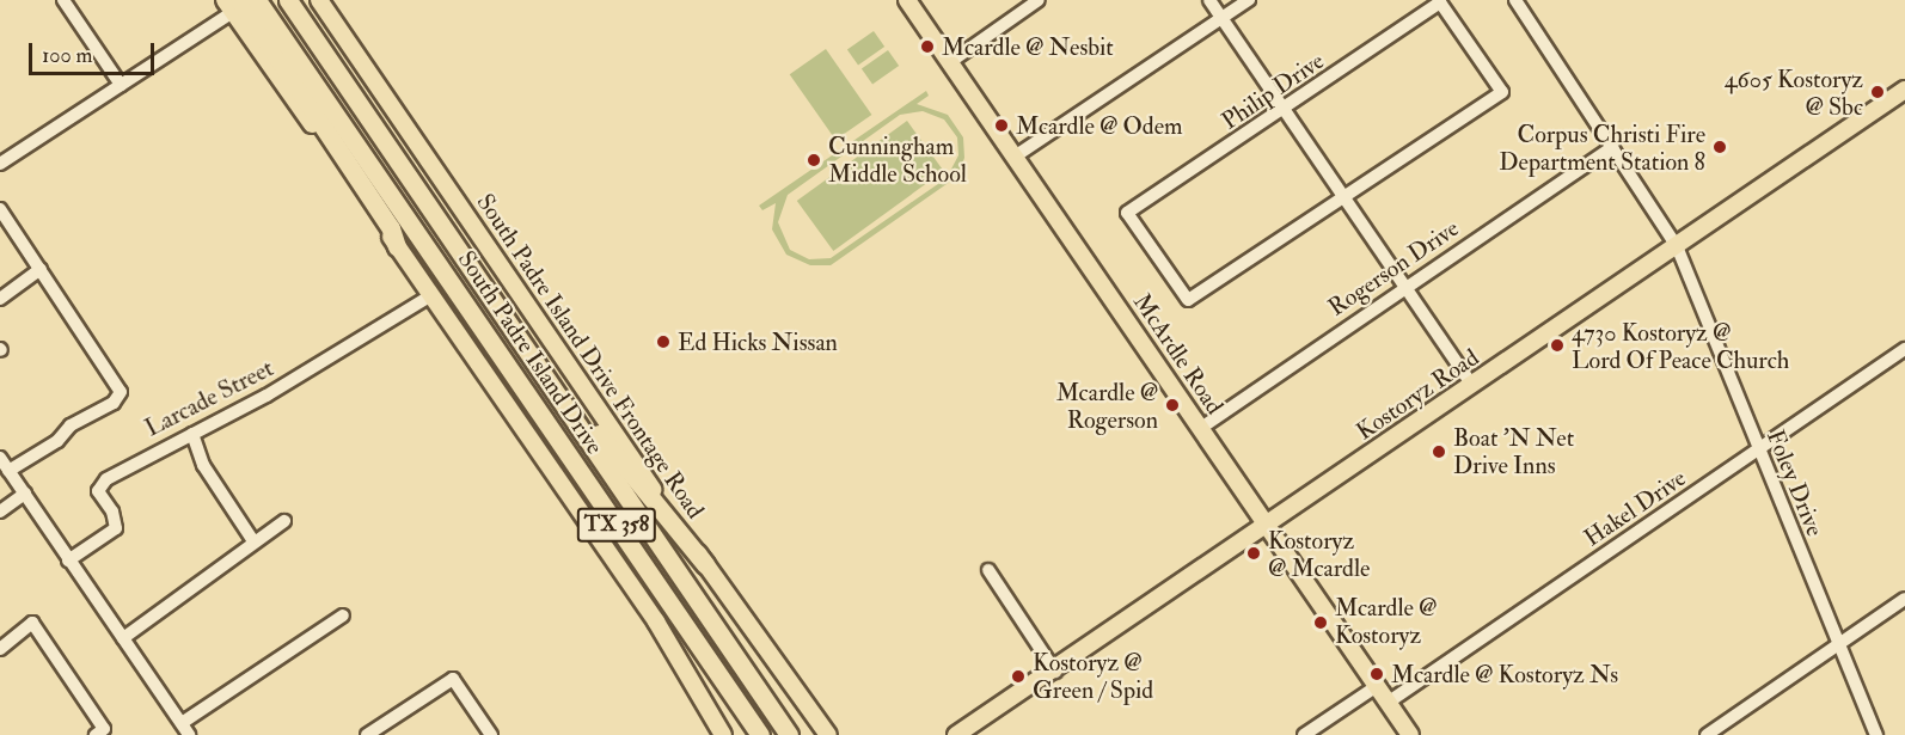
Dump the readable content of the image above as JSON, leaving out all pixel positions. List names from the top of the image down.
{
  "streets": {
    "highway": ["South Padre Island Drive", "TX 358"],
    "main road": ["McArdle Road", "South Padre Island Drive Frontage Road", "Kostoryz Road"],
    "street": [
      "Philip Drive",
      "Rogerson Drive",
      "Larcade Street",
      "Foley Drive",
      "Hakel Drive"
    ]
  },
  "crossings": [
    ["Rogerson Drive", "McArdle Road"],
    ["Rogerson Drive", "Foley Drive"],
    ["McArdle Road", "Kostoryz Road"],
    ["McArdle Road", "Hakel Drive"],
    ["Kostoryz Road", "Foley Drive"],
    ["Foley Drive", "Hakel Drive"]
  ],
  "places": [
    "Mcardle @ Nesbit",
    "4605 Kostoryz @ Sbc",
    "Mcardle @ Odem",
    "Corpus Christi Fire Department Station 8",
    "Cunningham Middle School",
    "Ed Hicks Nissan",
    "4730 Kostoryz @ Lord Of Peace Church",
    "Mcardle @ Rogerson",
    "Boat 'N Net Drive Inns",
    "Kostoryz @ Mcardle",
    "Mcardle @ Kostoryz",
    "Mcardle @ Kostoryz Ns",
    "Kostoryz @ Green / Spid"
  ],
  "scale_bar": "100 m"
}
